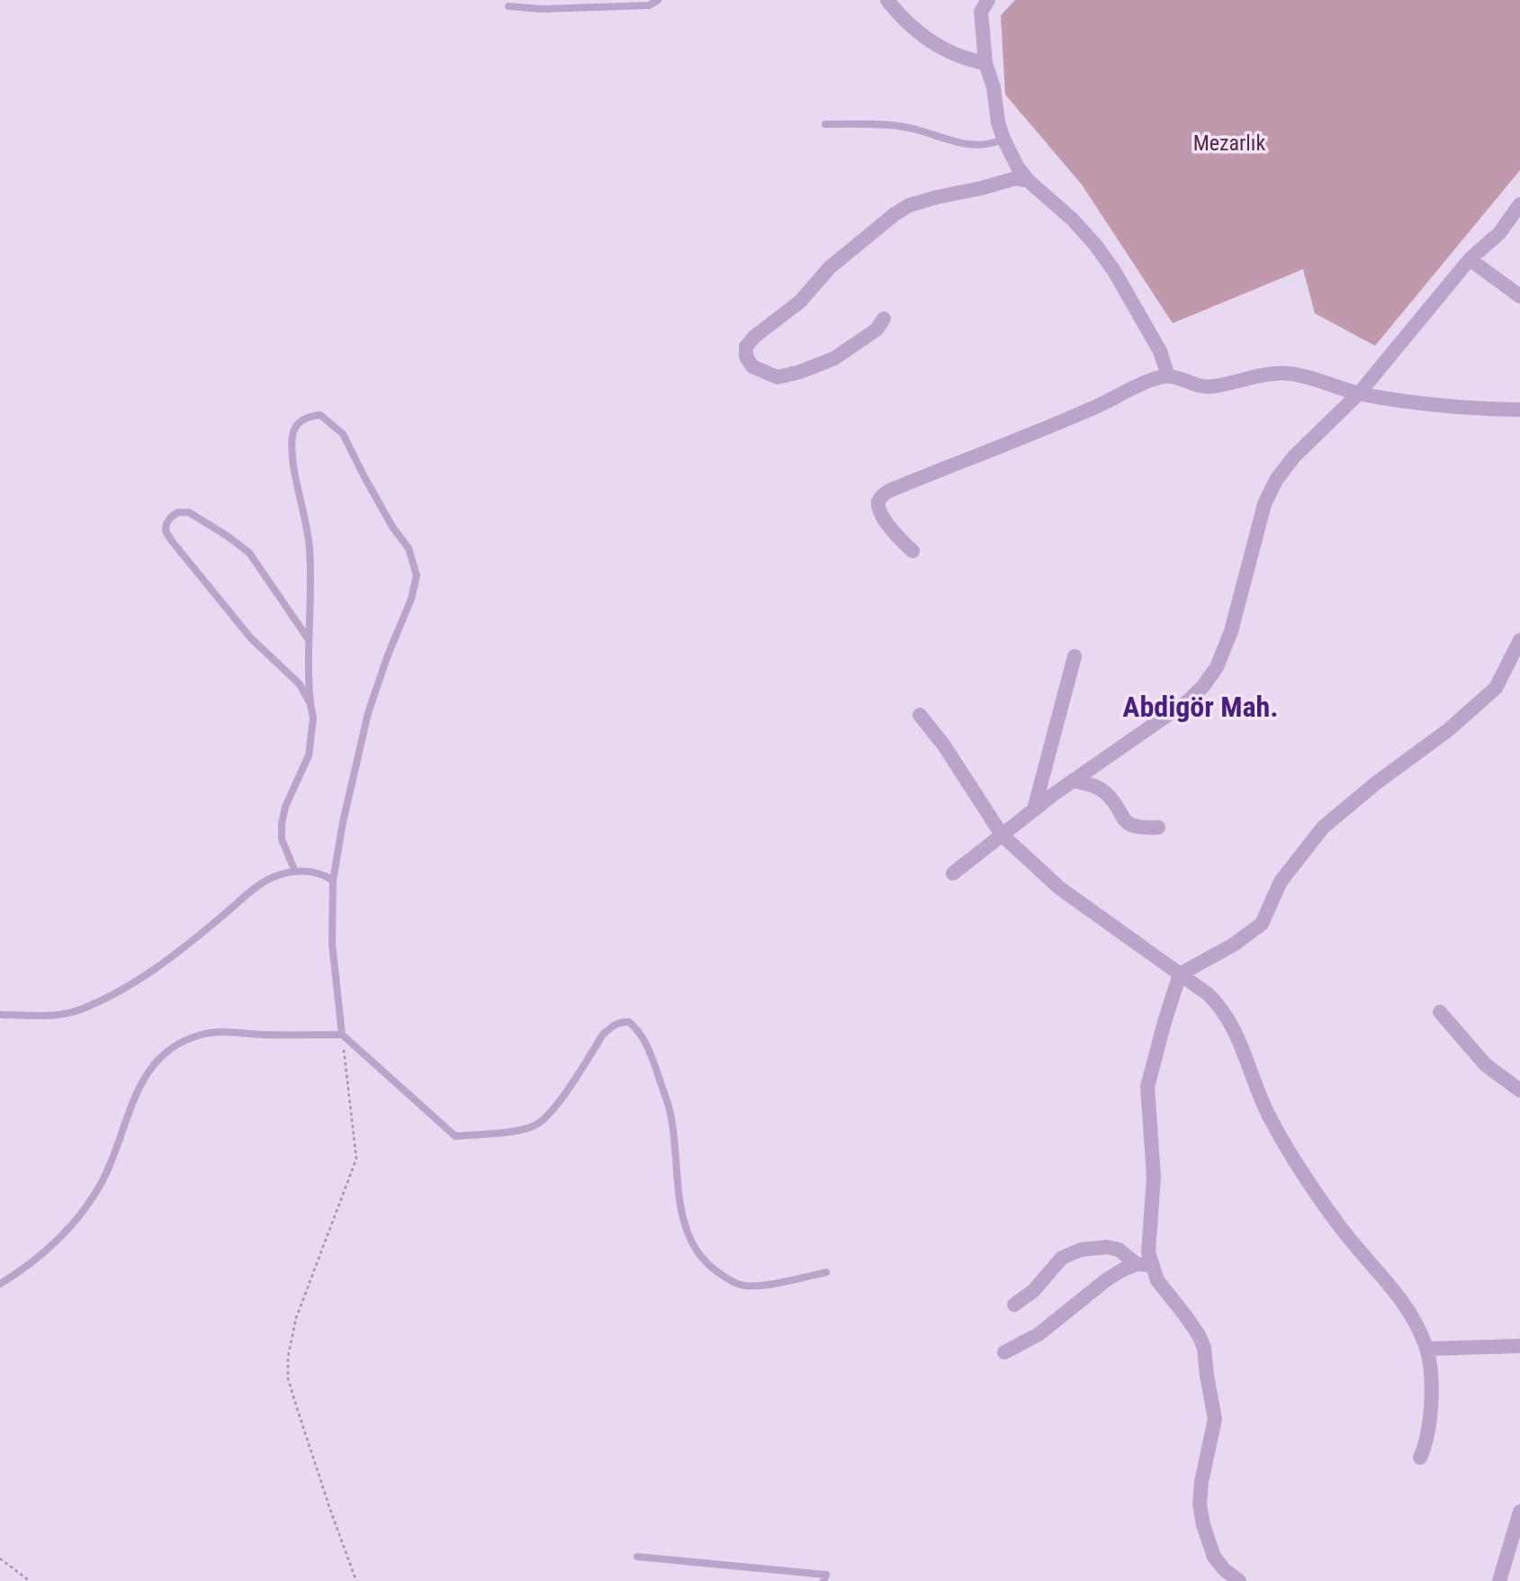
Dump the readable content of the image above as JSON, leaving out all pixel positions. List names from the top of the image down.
{
  "districts": ["Abdigör Mah."],
  "parks": ["Mezarlık"]
}
